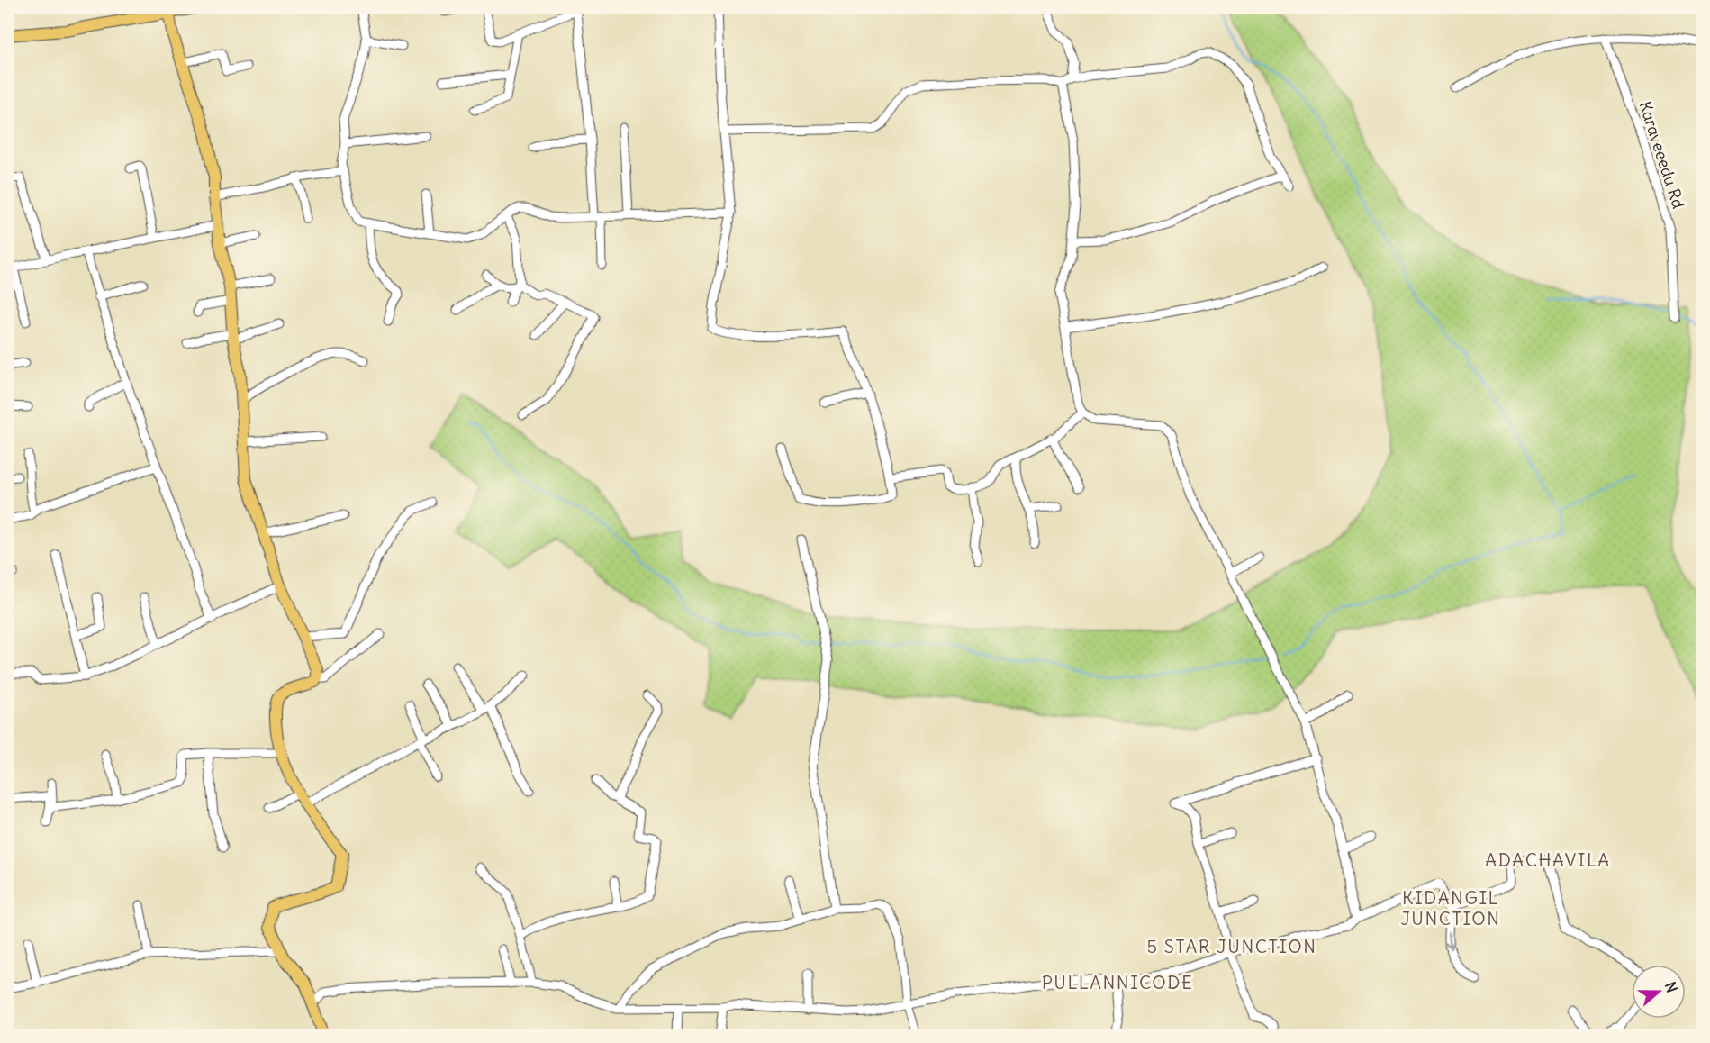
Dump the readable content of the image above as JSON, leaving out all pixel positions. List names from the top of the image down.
{
  "streets": {
    "street": ["Karaveeedu Rd"]
  },
  "districts": [
    "ADACHAVILA",
    "KIDANGIL JUNCTION",
    "5 STAR JUNCTION",
    "PULLANNICODE"
  ],
  "north": "right"
}
